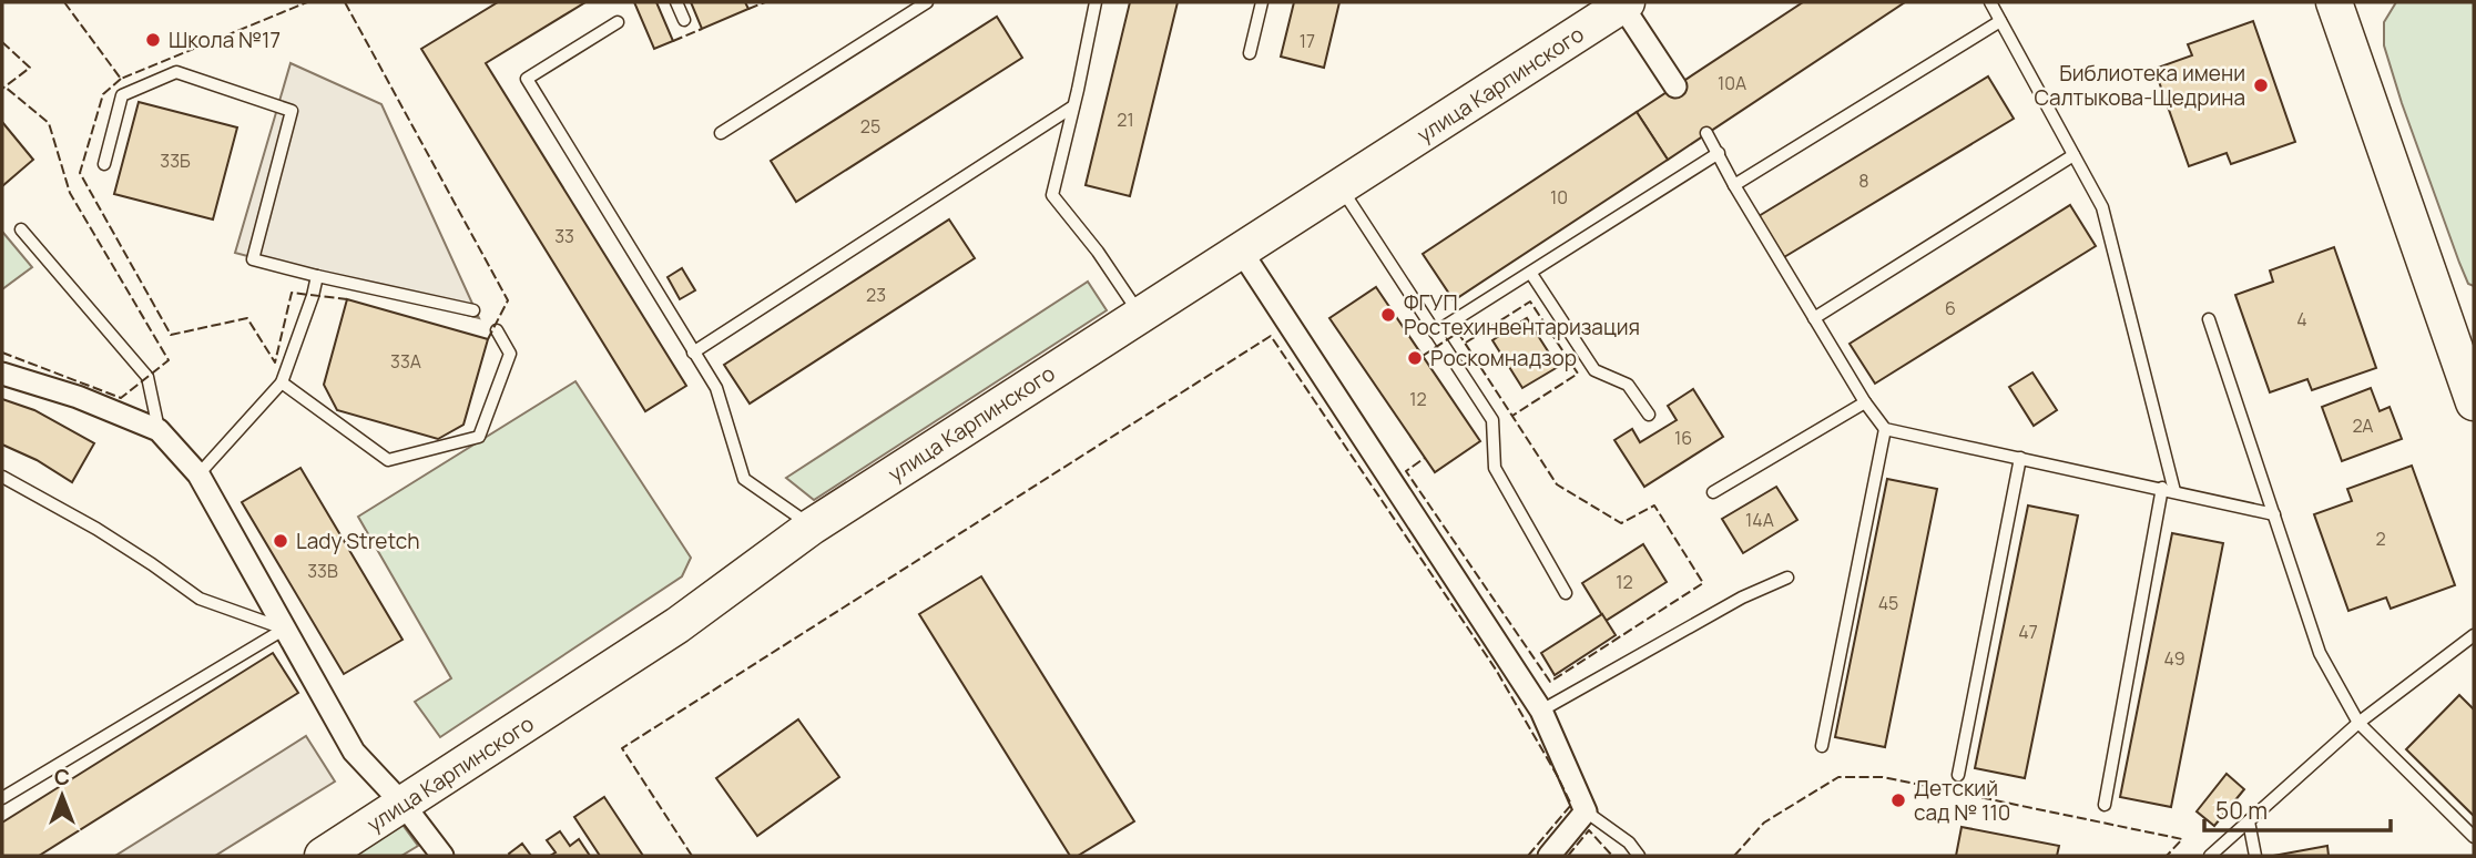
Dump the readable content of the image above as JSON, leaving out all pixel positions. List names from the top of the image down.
{
  "streets": {
    "main road": ["улица Карпинского"]
  },
  "places": [
    "Школа №17",
    "Библиотека имени Салтыкова-Щедрина",
    "ФГУП Ростехинвентаризация",
    "Роскомнадзор",
    "Lady Stretch",
    "Детский сад № 110"
  ],
  "house_numbers": [
    "17",
    "10А",
    "21",
    "25",
    "33Б",
    "8",
    "10",
    "33",
    "23",
    "6",
    "4",
    "33А",
    "12",
    "2А",
    "16",
    "14А",
    "2",
    "33В",
    "12",
    "45",
    "47",
    "49"
  ],
  "scale_bar": "50 m",
  "north": "top"
}
